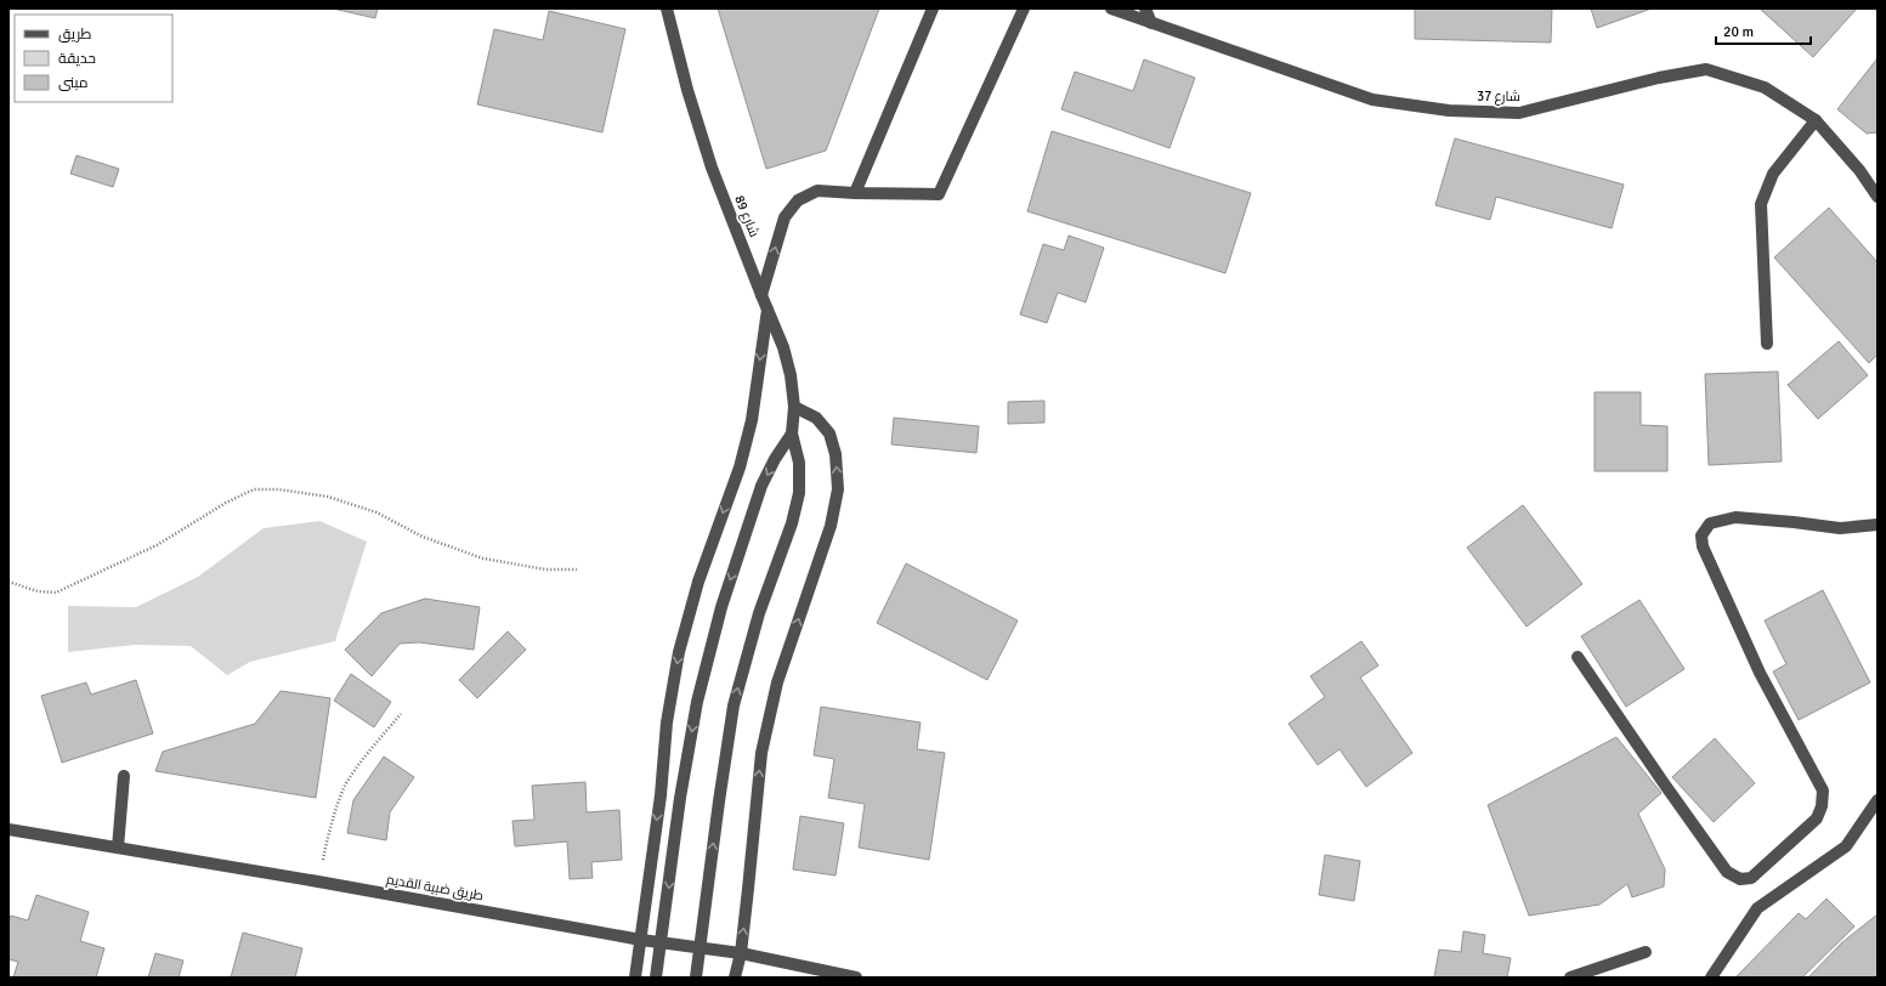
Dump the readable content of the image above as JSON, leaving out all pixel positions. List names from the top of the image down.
{
  "streets": {
    "street": ["شارع 37", "شارع 89", "طريق ضبية القديم"]
  },
  "legend": ["طريق", "حديقة", "مبنى"],
  "scale_bar": "20 m"
}
